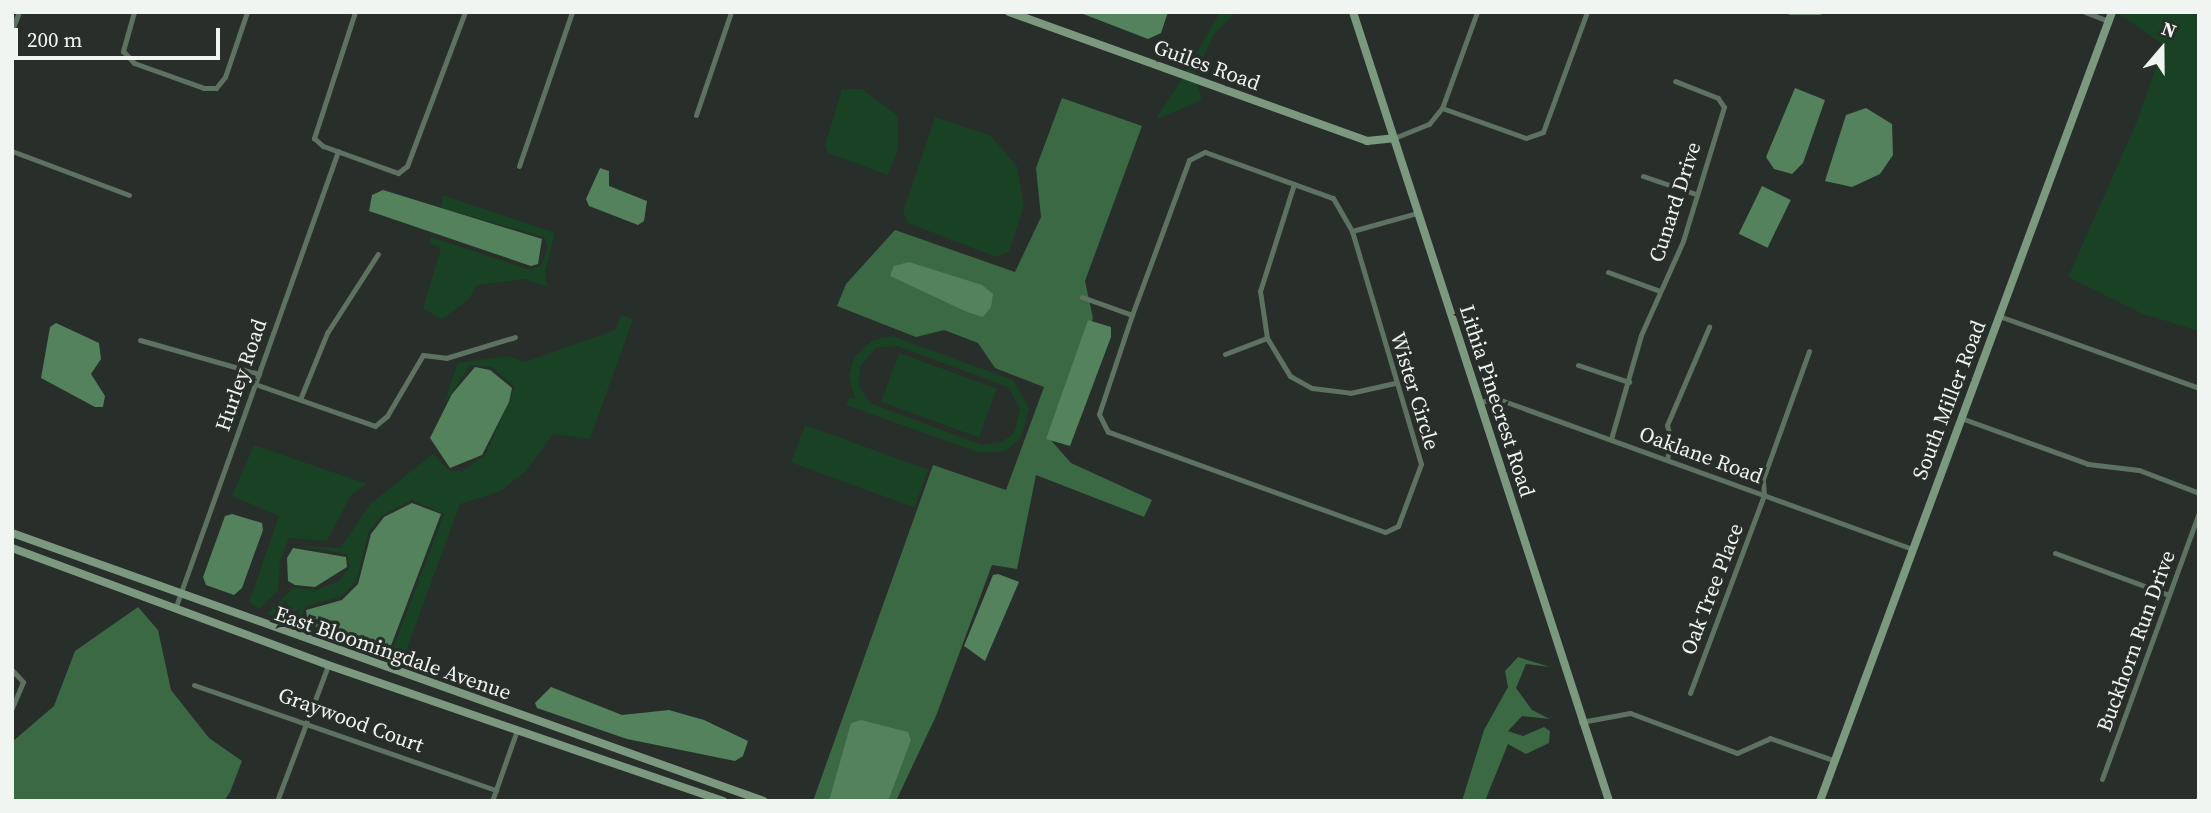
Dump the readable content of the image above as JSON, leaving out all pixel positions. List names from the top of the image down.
{
  "streets": {
    "main road": [
      "Guiles Road",
      "South Miller Road",
      "Lithia Pinecrest Road",
      "East Bloomingdale Avenue"
    ],
    "street": [
      "Cunard Drive",
      "Hurley Road",
      "Wister Circle",
      "Oaklane Road",
      "Oak Tree Place",
      "Buckhorn Run Drive",
      "Graywood Court"
    ]
  },
  "crossings": [
    ["Guiles Road", "Lithia Pinecrest Road"],
    ["Cunard Drive", "Oaklane Road"],
    ["Hurley Road", "East Bloomingdale Avenue"],
    ["South Miller Road", "Oaklane Road"],
    ["Lithia Pinecrest Road", "Oaklane Road"],
    ["Oaklane Road", "Oak Tree Place"]
  ],
  "scale_bar": "200 m",
  "north": "top"
}
